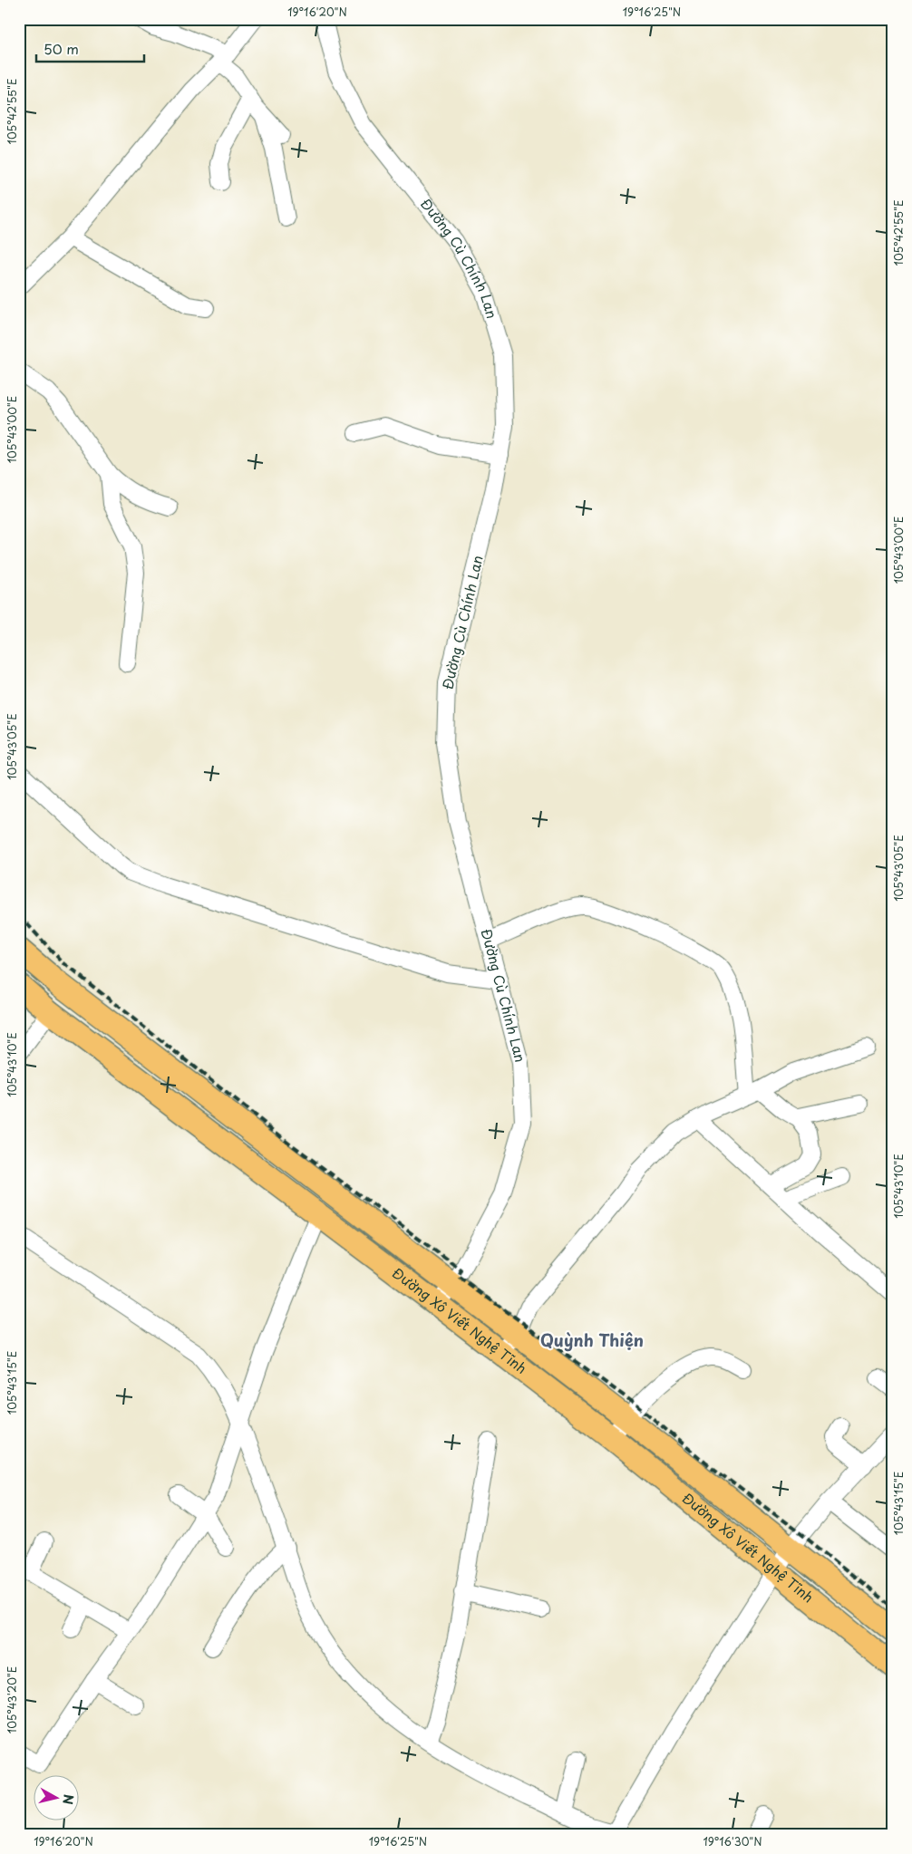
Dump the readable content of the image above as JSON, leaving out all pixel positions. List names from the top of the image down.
{
  "streets": {
    "highway": ["Đường Xô Viết Nghệ Tĩnh"],
    "street": ["Đường Cù Chính Lan"]
  },
  "crossings": [
    ["Đường Cù Chính Lan", "Đường Xô Viết Nghệ Tĩnh"]
  ],
  "districts": ["Quỳnh Thiện"],
  "scale_bar": "50 m",
  "north": "right",
  "coordinates": [
    "19°16'20\"N",
    "19°16'25\"N",
    "105°42'55\"E",
    "105°43'00\"E",
    "105°43'05\"E",
    "105°43'10\"E",
    "105°43'15\"E",
    "105°43'20\"E",
    "19°16'30\"N"
  ]
}
